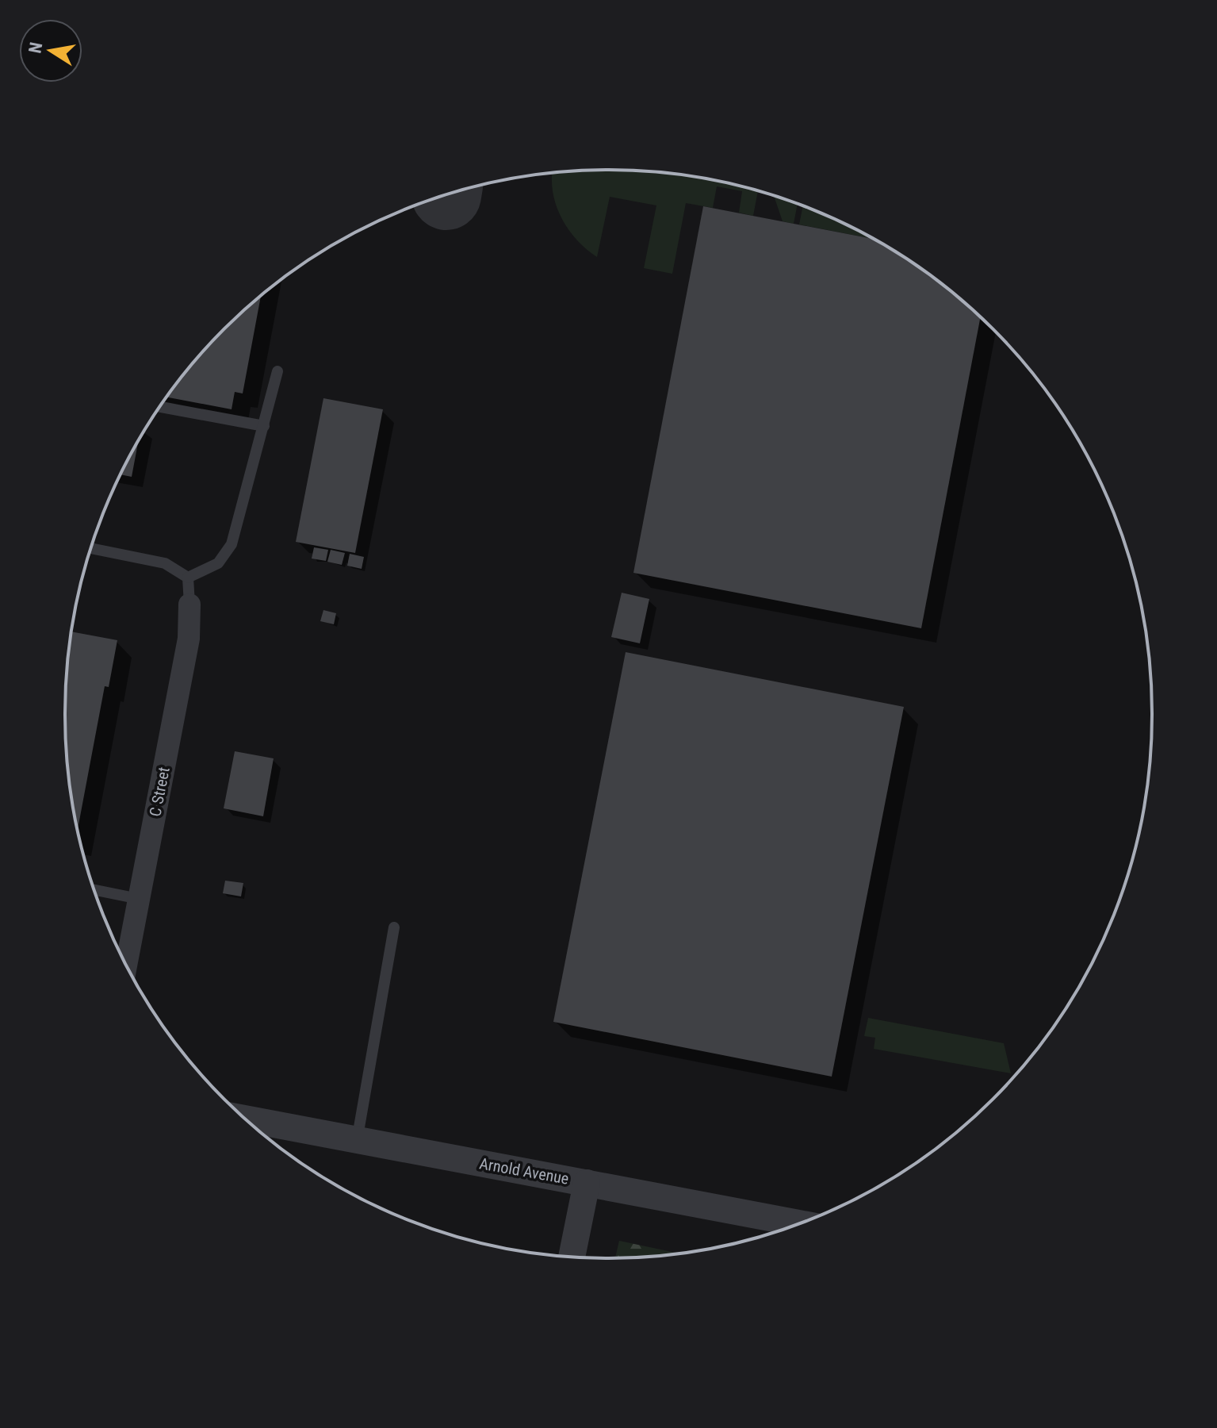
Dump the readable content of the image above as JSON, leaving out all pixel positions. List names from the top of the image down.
{
  "streets": {
    "street": ["C Street", "Arnold Avenue"]
  },
  "north": "left"
}
